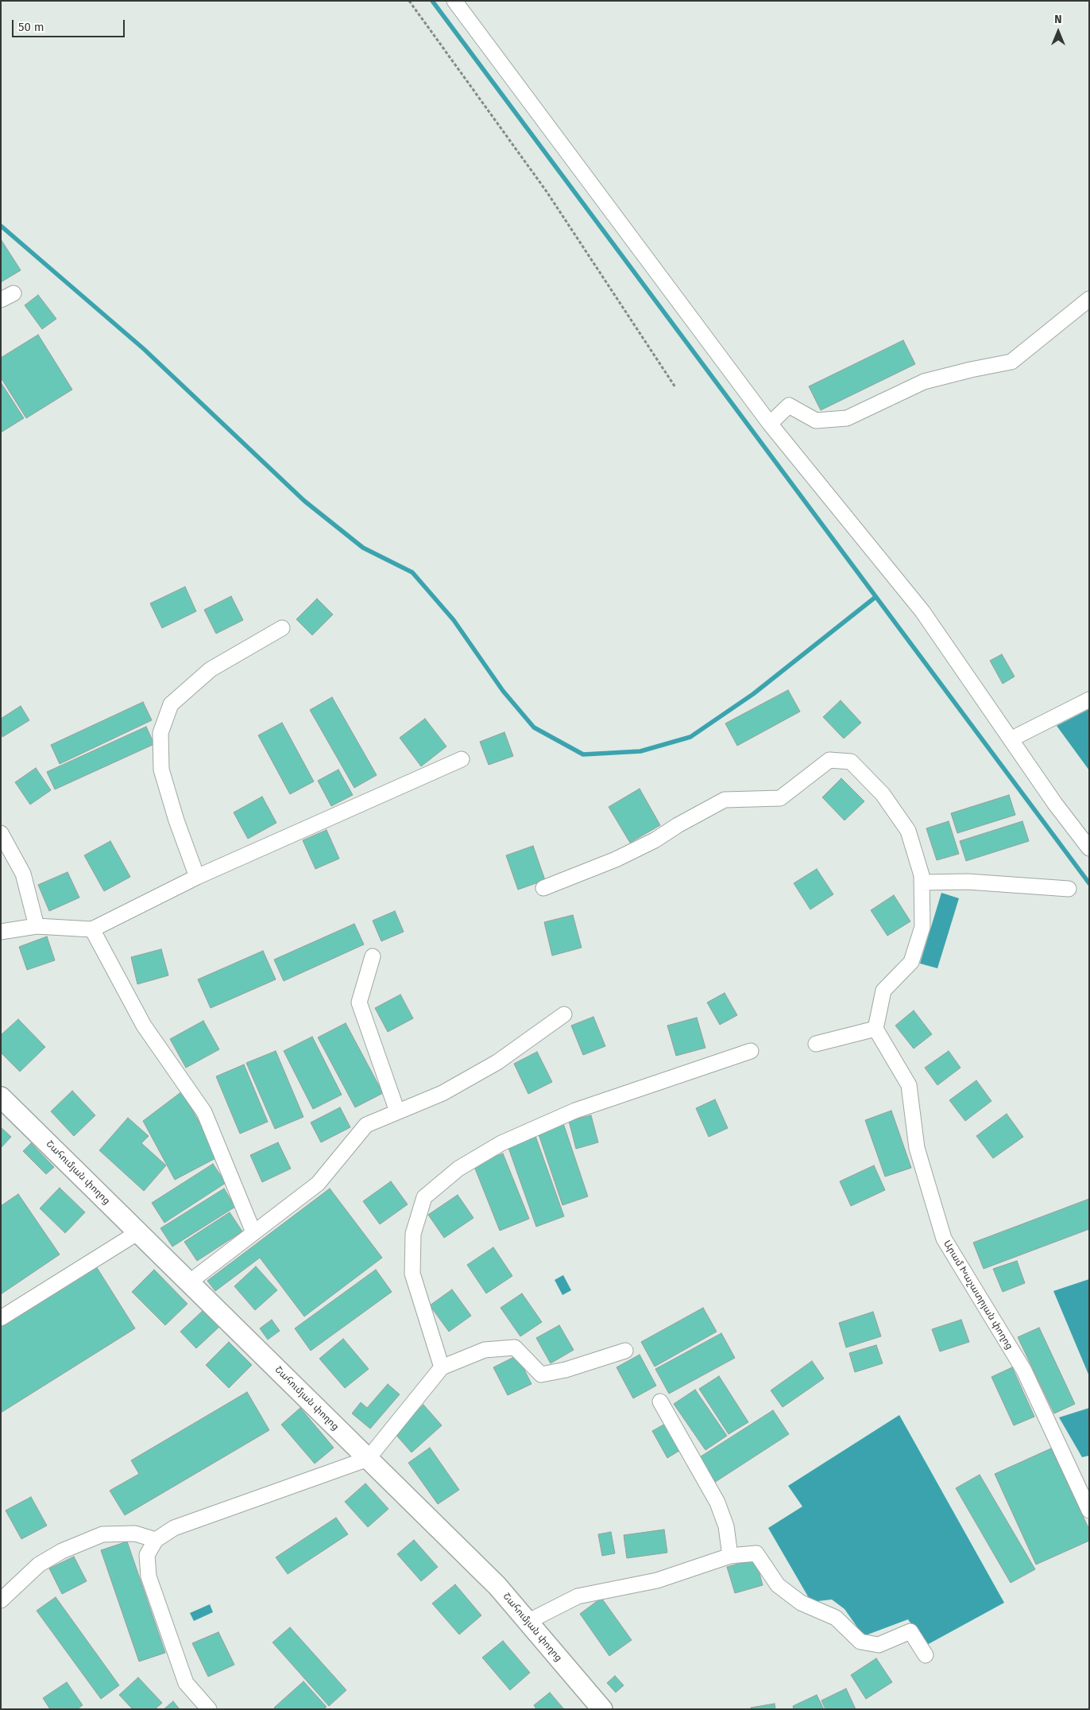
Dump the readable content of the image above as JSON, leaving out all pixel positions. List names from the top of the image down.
{
  "streets": {
    "main road": ["Շահումյան փողոց"],
    "street": ["Արամ Խաչատրյան փողոց"]
  },
  "scale_bar": "50 m",
  "north": "top"
}
